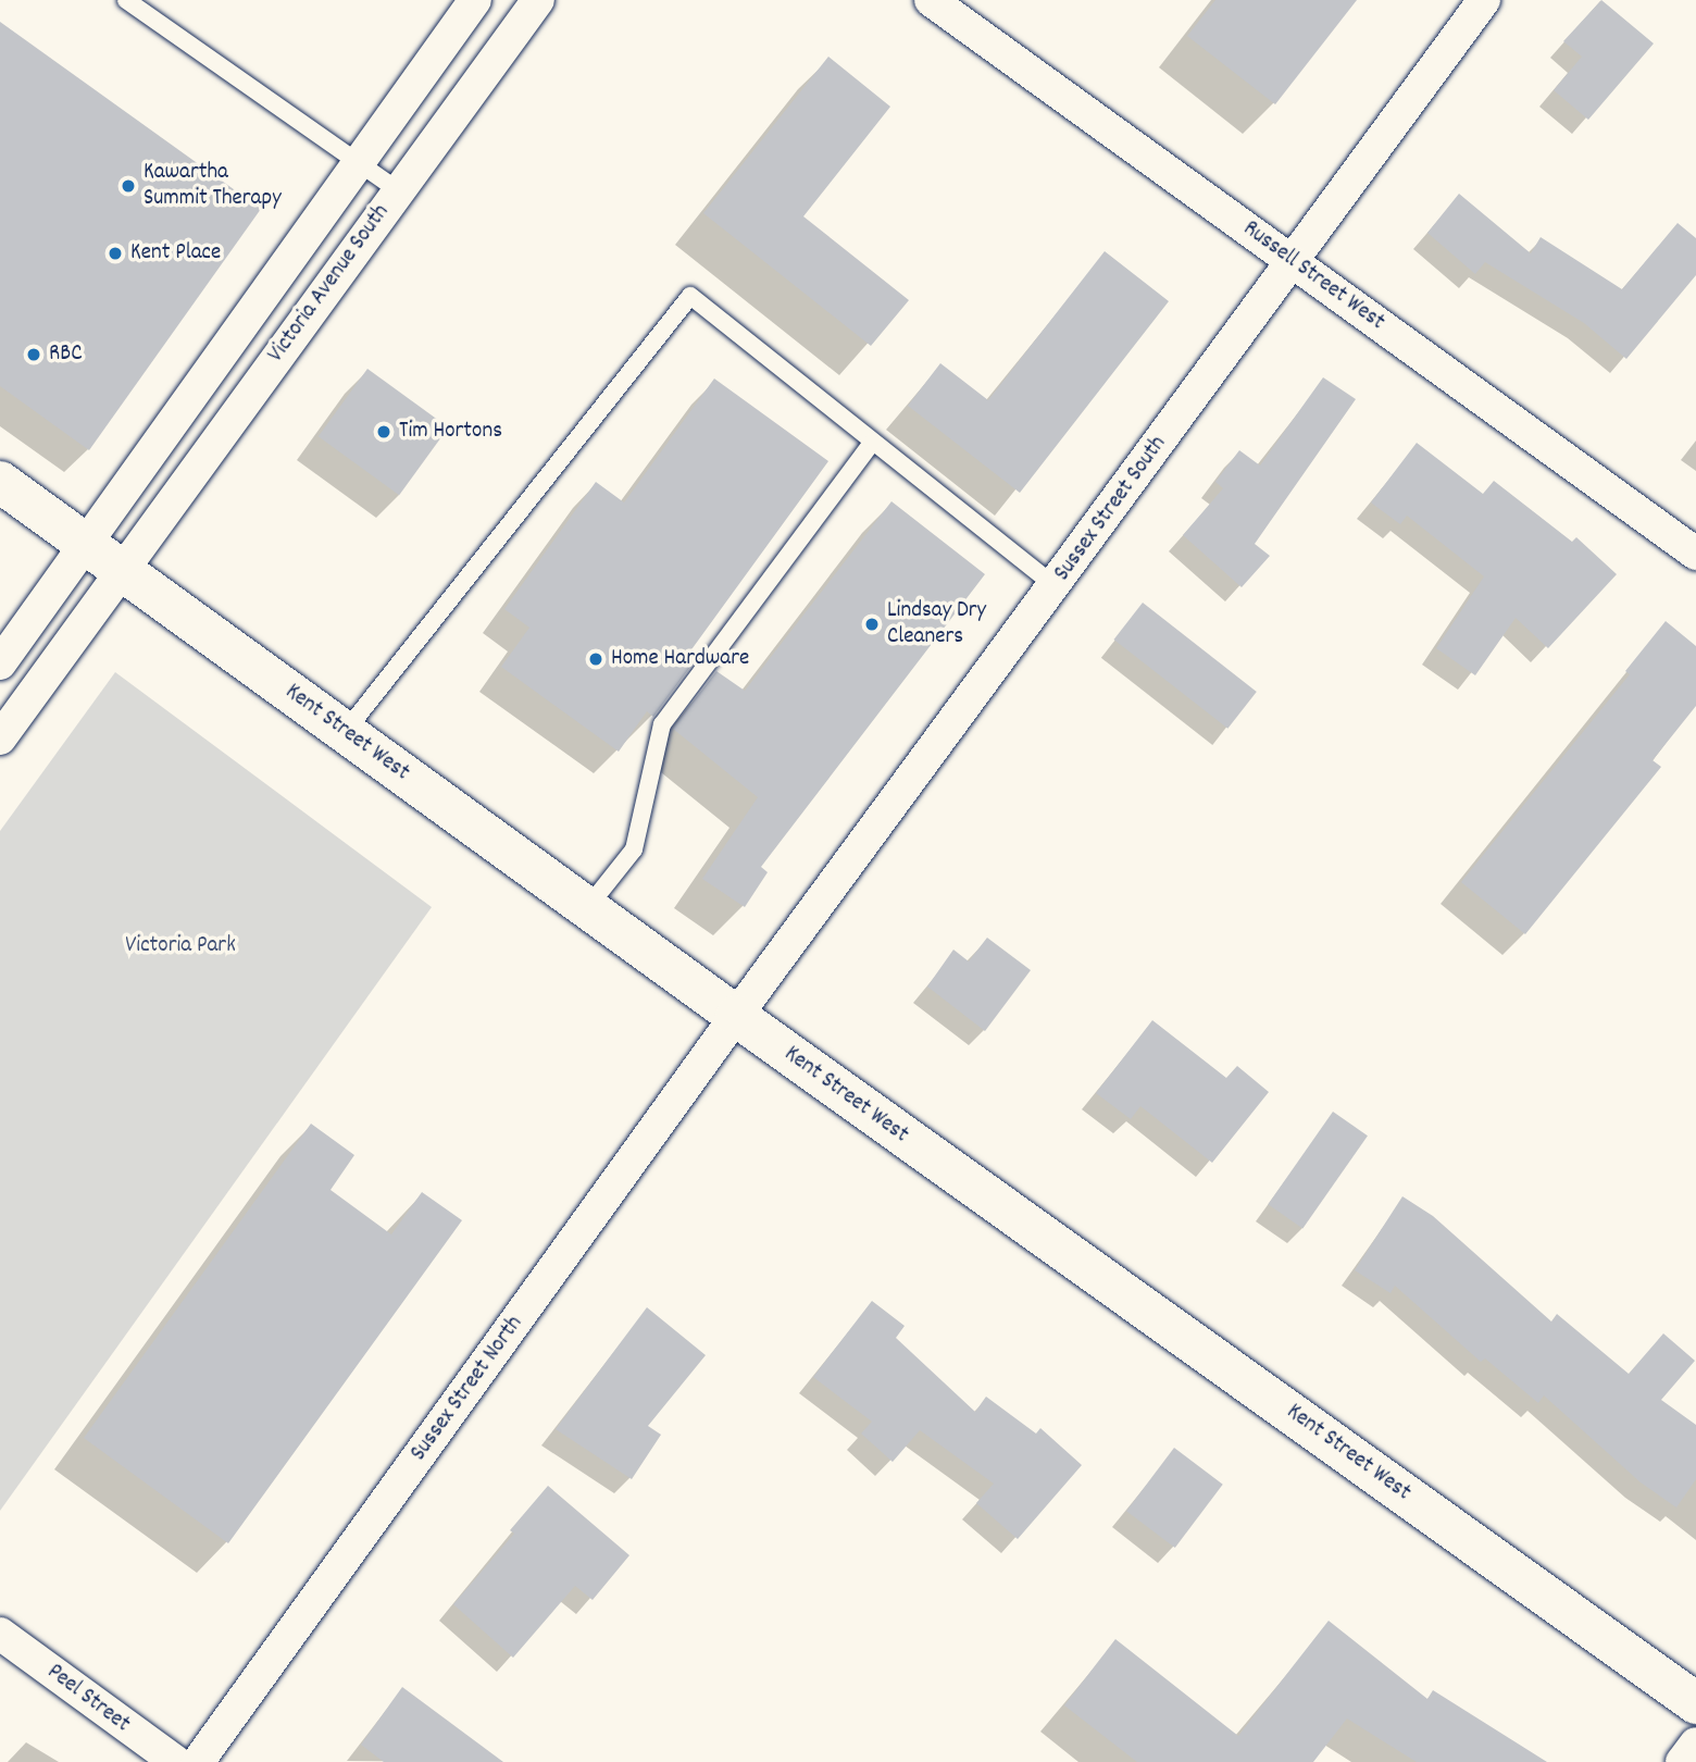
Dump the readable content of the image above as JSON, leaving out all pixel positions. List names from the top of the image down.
{
  "streets": {
    "main road": ["Kent Street West"],
    "street": [
      "Russell Street West",
      "Victoria Avenue South",
      "Sussex Street South",
      "Sussex Street North",
      "Peel Street"
    ]
  },
  "crossings": [
    ["Russell Street West", "Sussex Street South"],
    ["Victoria Avenue South", "Kent Street West"],
    ["Sussex Street South", "Kent Street West"],
    ["Sussex Street South", "Sussex Street North"],
    ["Kent Street West", "Sussex Street North"]
  ],
  "parks": ["Victoria Park"],
  "places": [
    "Kawartha Summit Therapy",
    "Kent Place",
    "RBC",
    "Tim Hortons",
    "Lindsay Dry Cleaners",
    "Home Hardware"
  ]
}
